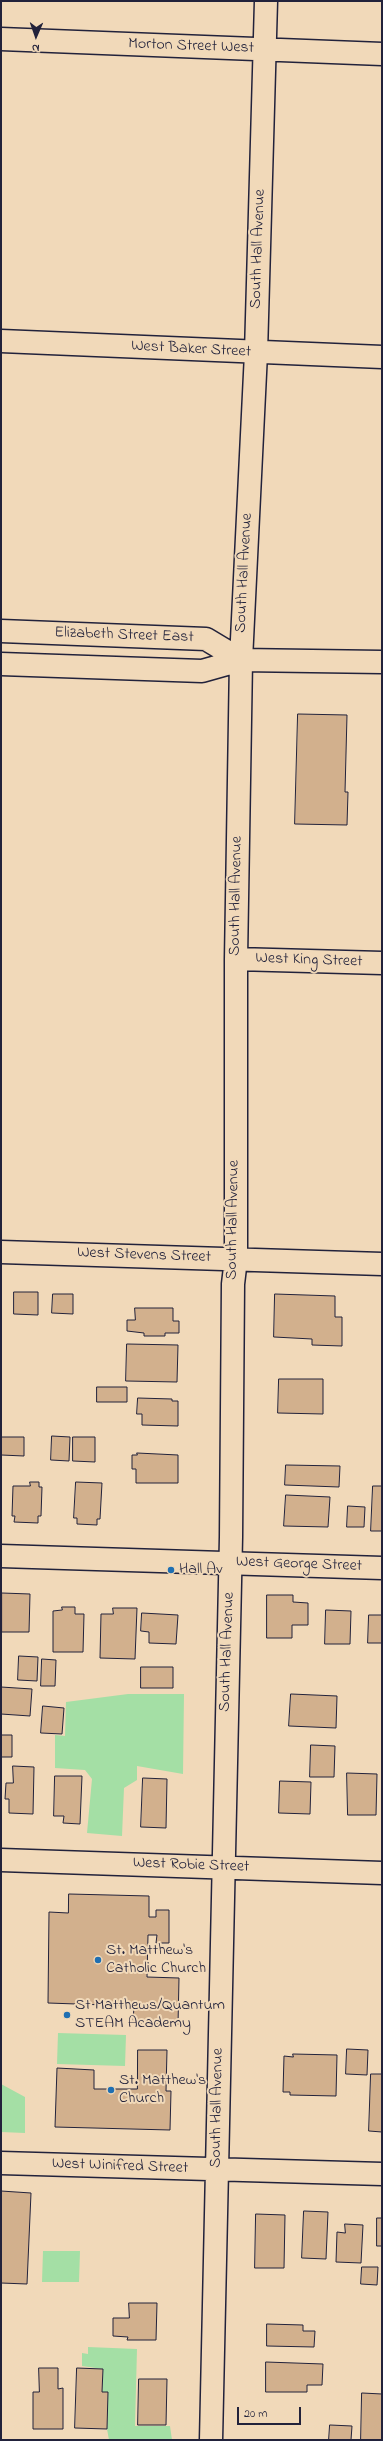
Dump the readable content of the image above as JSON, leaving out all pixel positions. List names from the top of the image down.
{
  "streets": {
    "street": [
      "Morton Street West",
      "South Hall Avenue",
      "West Baker Street",
      "Elizabeth Street East",
      "West King Street",
      "West Stevens Street",
      "West George Street",
      "West Robie Street",
      "West Winifred Street"
    ]
  },
  "crossings": [
    ["Morton Street West", "South Hall Avenue"],
    ["South Hall Avenue", "West Baker Street"],
    ["South Hall Avenue", "Elizabeth Street East"],
    ["South Hall Avenue", "West King Street"],
    ["South Hall Avenue", "West Stevens Street"],
    ["South Hall Avenue", "West George Street"],
    ["South Hall Avenue", "West Robie Street"],
    ["South Hall Avenue", "West Winifred Street"]
  ],
  "places": [
    "Hall Av",
    "St. Matthew's Catholic Church",
    "St Matthews/Quantum STEAM Academy",
    "St. Matthew's Church"
  ],
  "scale_bar": "20 m",
  "north": "bottom"
}
